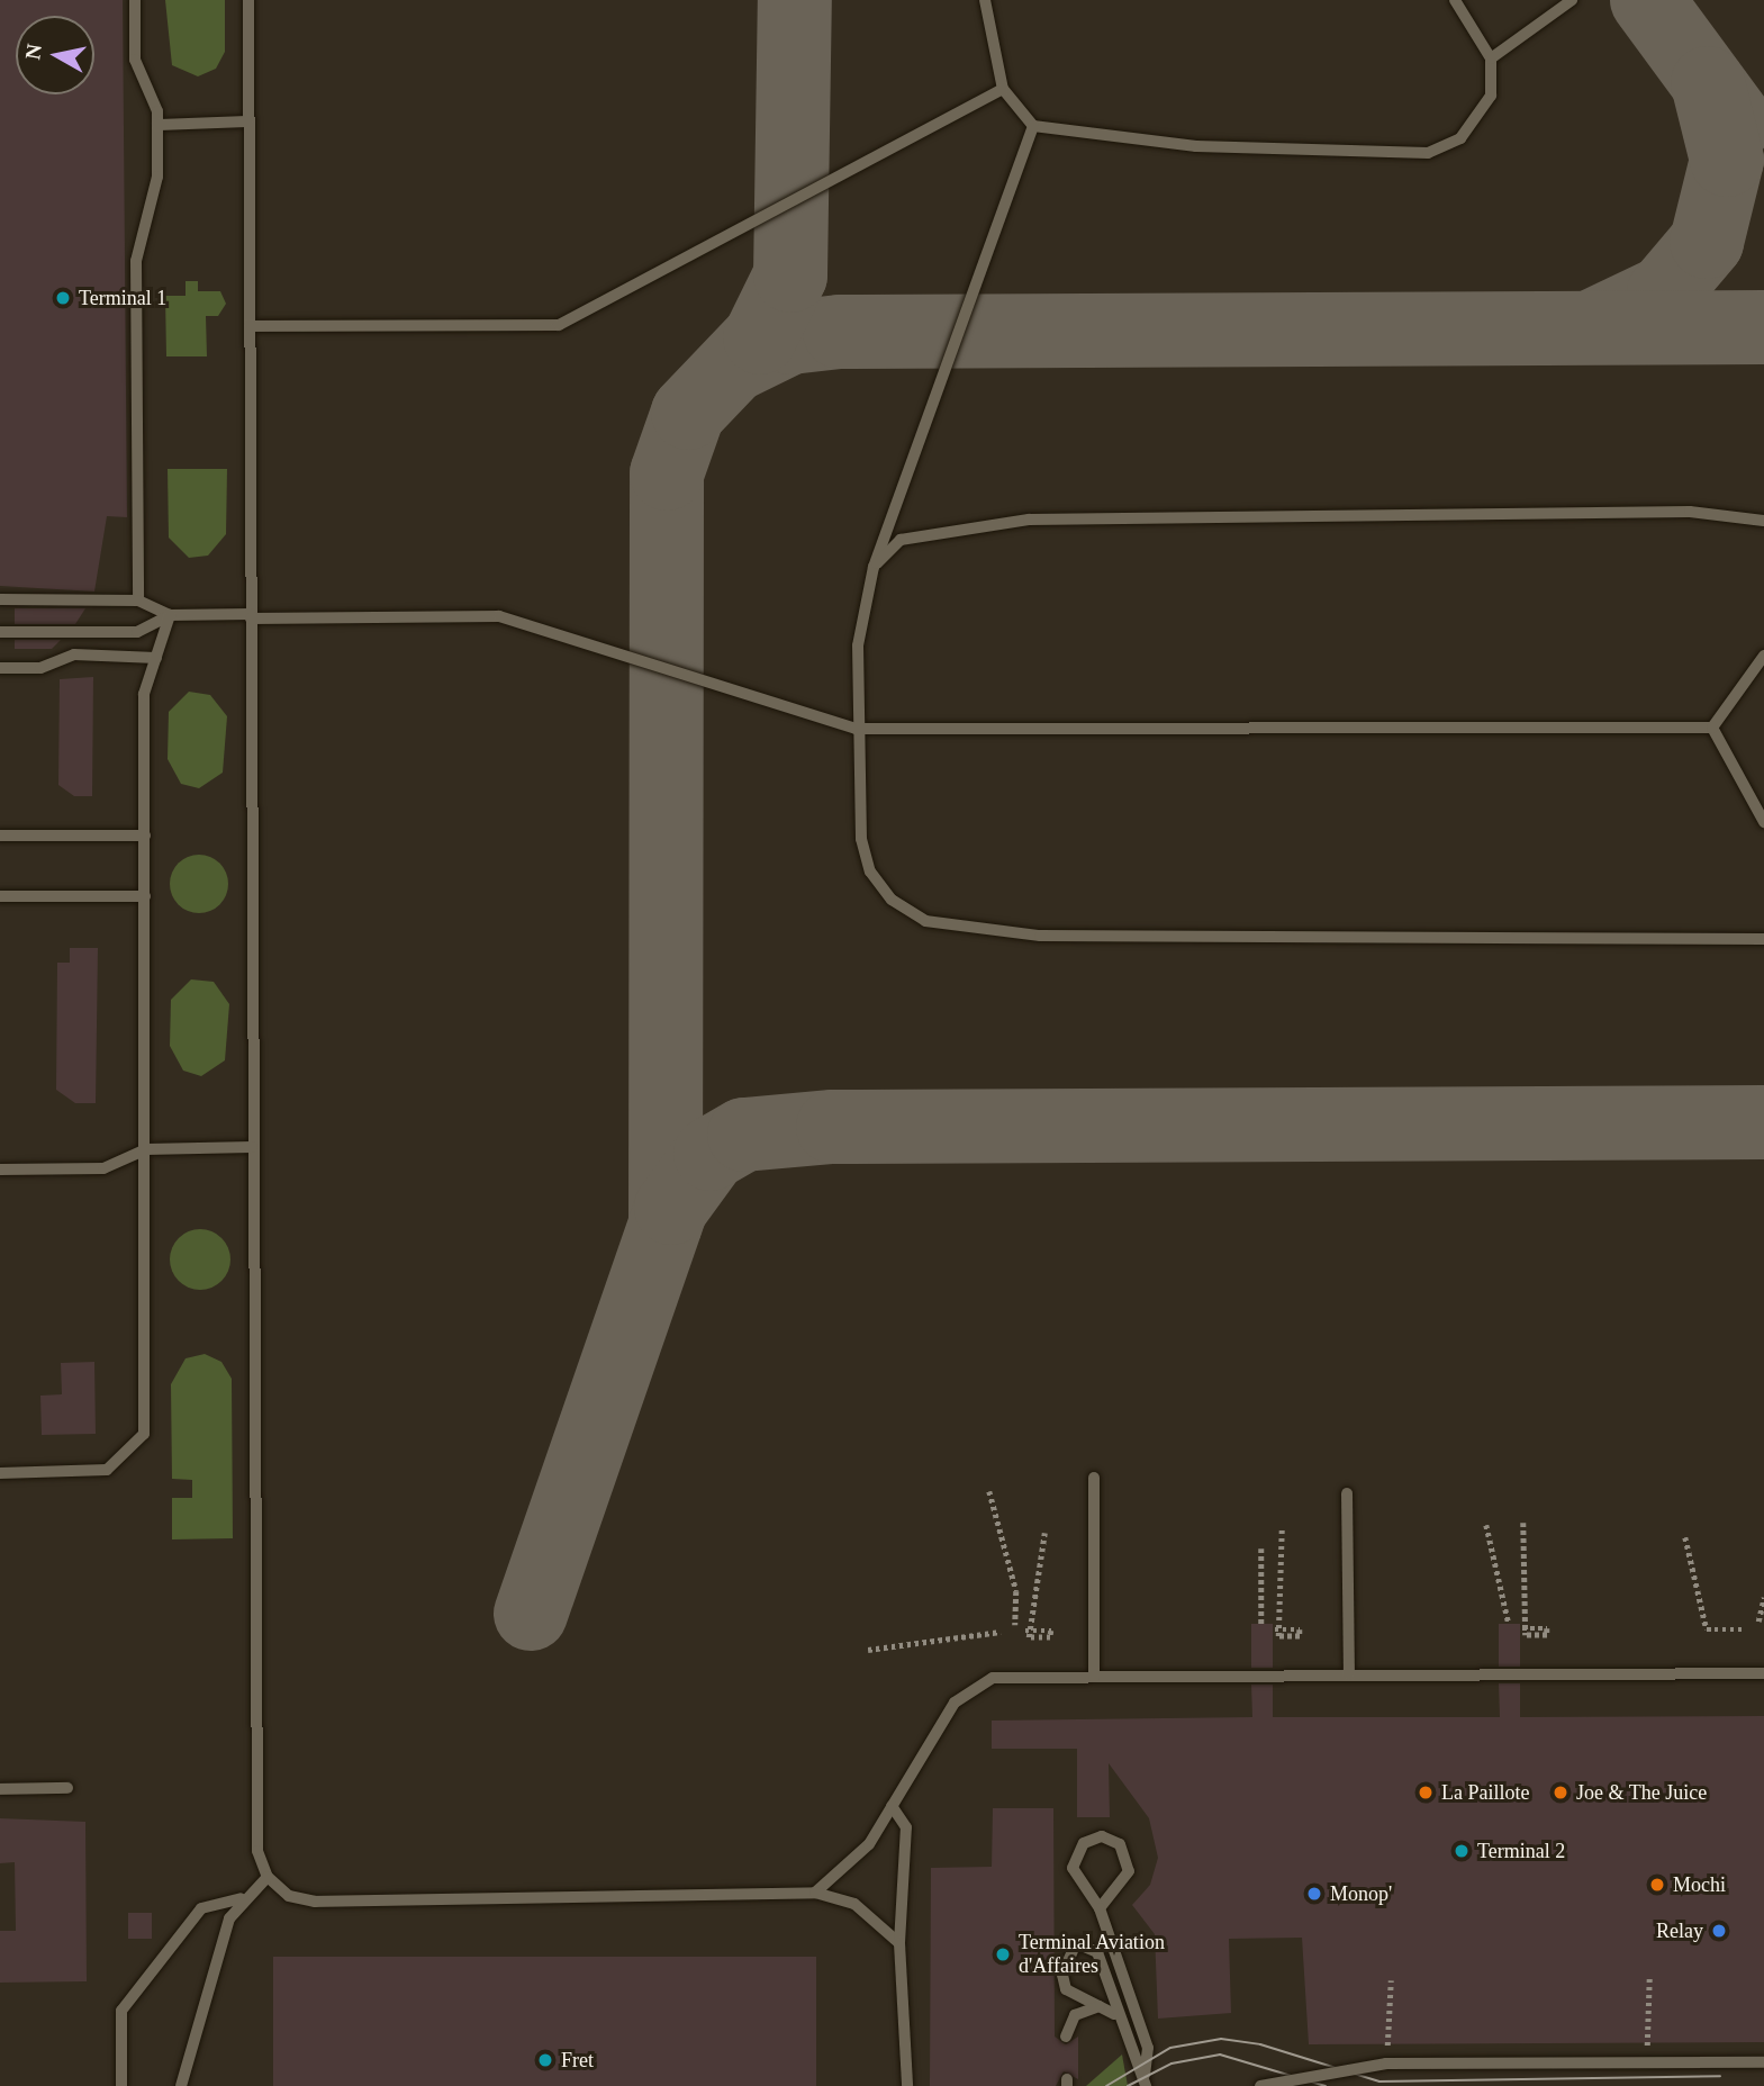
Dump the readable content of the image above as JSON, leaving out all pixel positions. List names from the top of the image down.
{
  "places": [
    "Terminal 1",
    "La Paillote",
    "Joe & The Juice",
    "Terminal 2",
    "Mochi",
    "Monop'",
    "Relay",
    "Terminal Aviation d'Affaires",
    "Fret"
  ],
  "north": "left"
}
